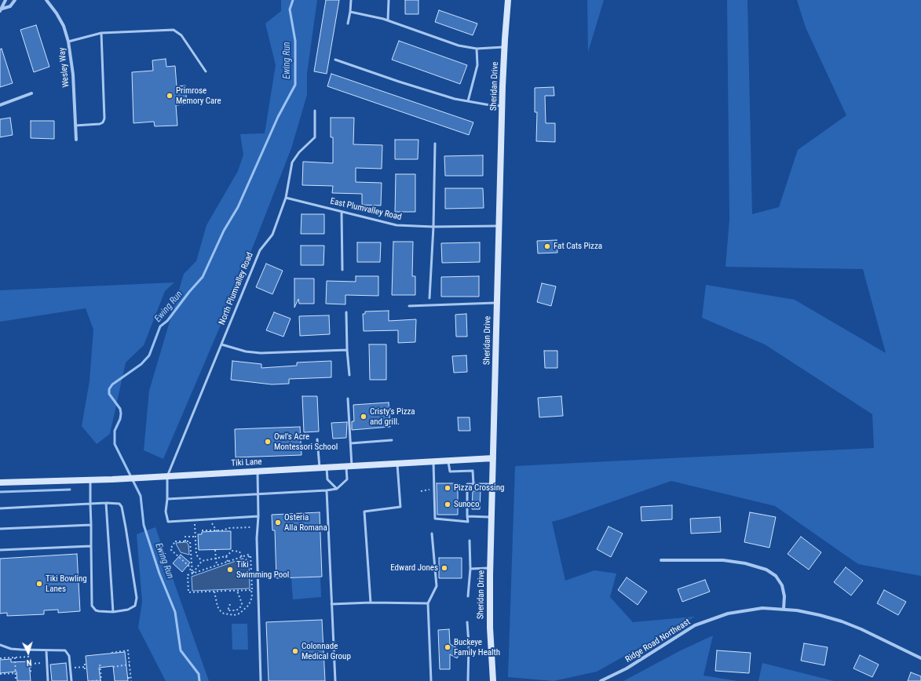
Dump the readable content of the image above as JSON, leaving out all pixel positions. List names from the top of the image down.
{
  "streets": {
    "street": [
      "Wesley Way",
      "Sheridan Drive",
      "Tiki Lane",
      "Ridge Road Northeast"
    ],
    "lane": ["East Plumvalley Road", "North Plumvalley Road"]
  },
  "crossings": [
    ["Sheridan Drive", "East Plumvalley Road"],
    ["Sheridan Drive", "Tiki Lane"],
    ["East Plumvalley Road", "North Plumvalley Road"],
    ["North Plumvalley Road", "Tiki Lane"]
  ],
  "water": ["Ewing Run"],
  "places": [
    "Primrose Memory Care",
    "Fat Cats Pizza",
    "Cristy's Pizza and grill.",
    "Owl's Acre Montessori School",
    "Pizza Crossing",
    "Sunoco",
    "Osteria Alla Romana",
    "Edward Jones",
    "Tiki Swimming Pool",
    "Tiki Bowling Lanes",
    "Buckeye Family Health",
    "Colonnade Medical Group"
  ],
  "north": "bottom"
}
